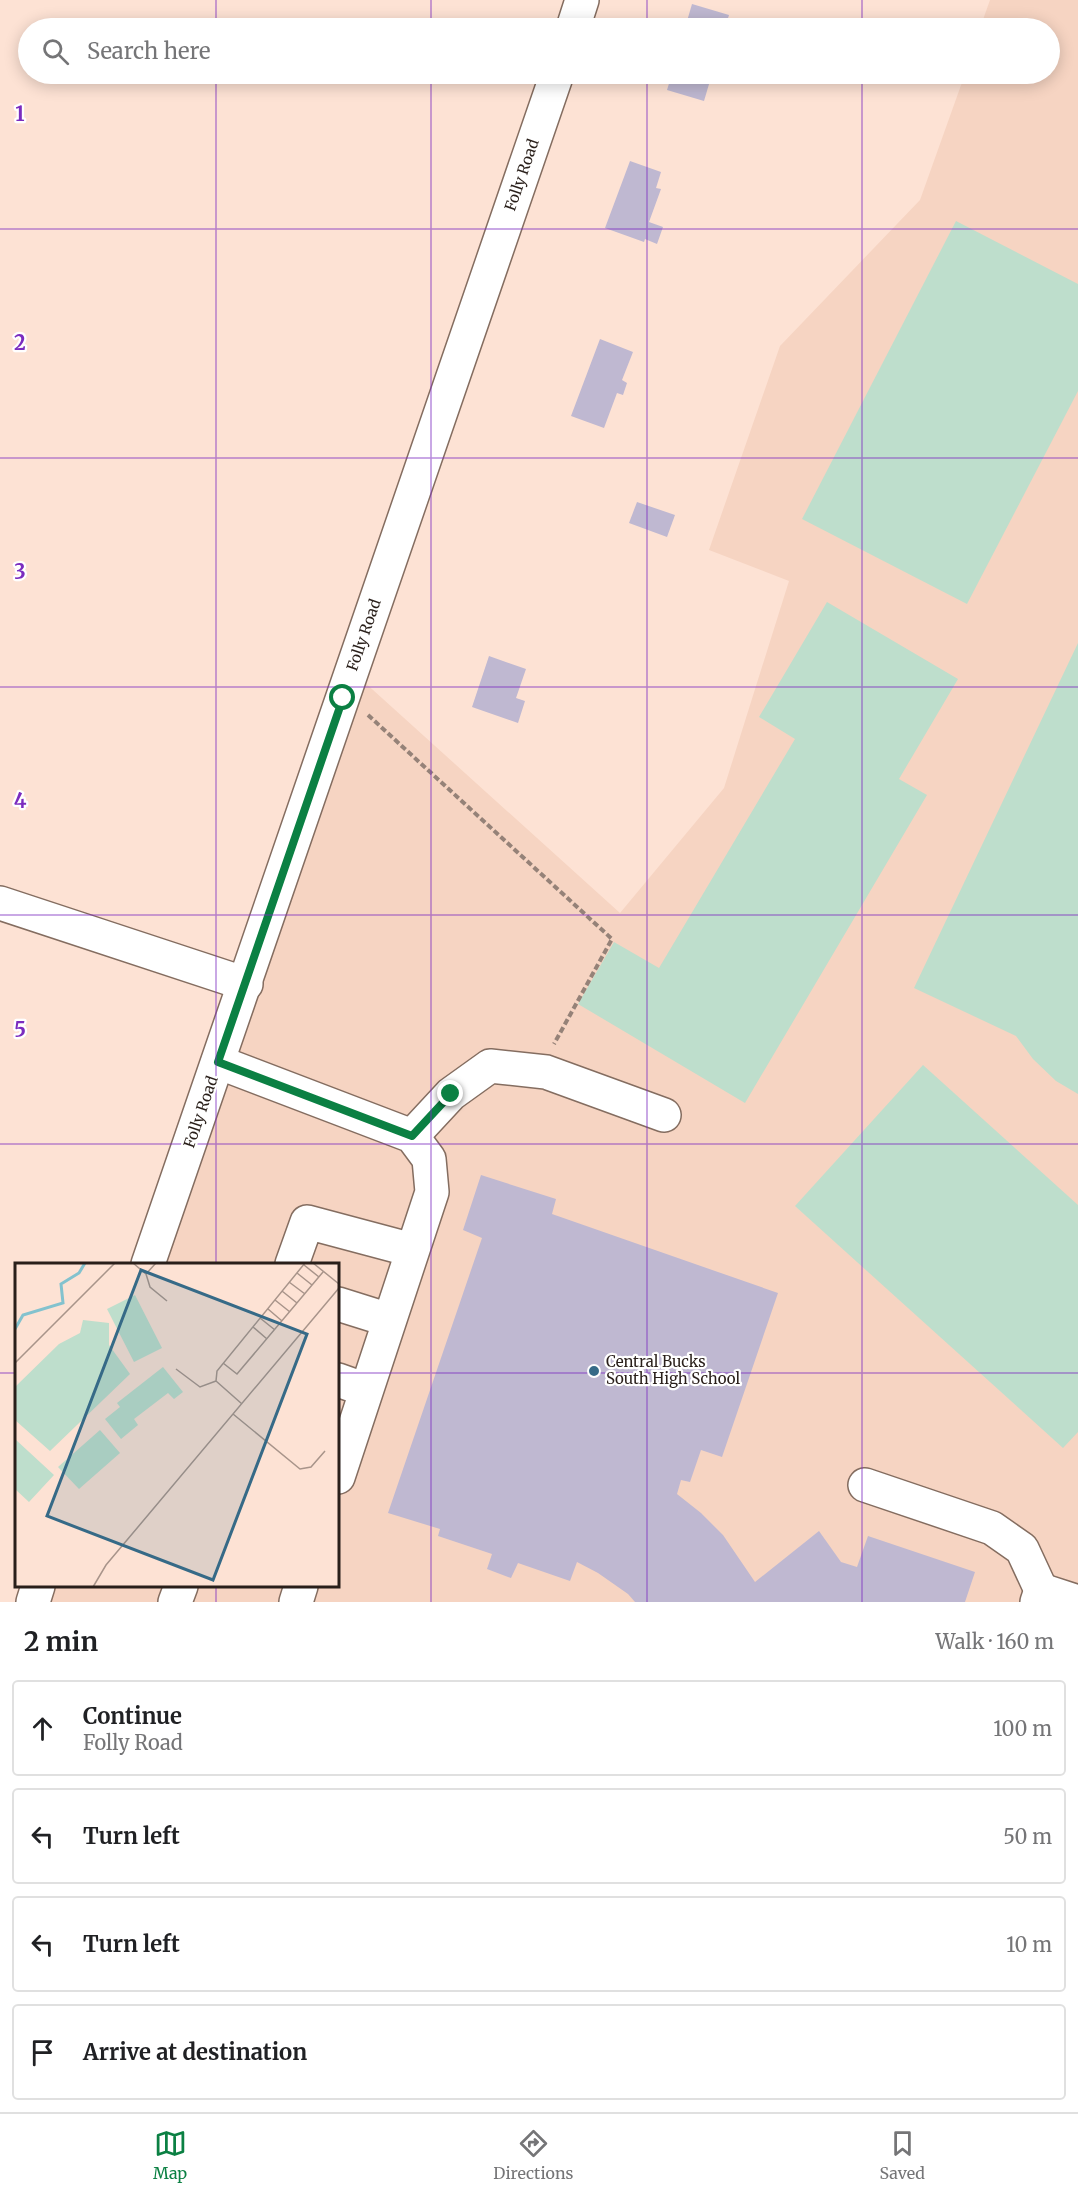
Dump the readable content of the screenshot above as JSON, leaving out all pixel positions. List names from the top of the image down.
{
  "streets": {
    "street": ["Folly Road"]
  },
  "places": ["Central Bucks South High School"],
  "page": {
    "search": "Search here",
    "heading": ["2 min", "Walk · 160 m"],
    "list": [
      ["Continue", "Folly Road", "100 m"],
      ["Turn left", "50 m"],
      ["Turn left", "10 m"],
      "Arrive at destination"
    ],
    "nav": ["Map", "Directions", "Saved"]
  },
  "grid": {
    "rows": [
      "1",
      "2",
      "3",
      "4",
      "5"
    ]
  }
}
